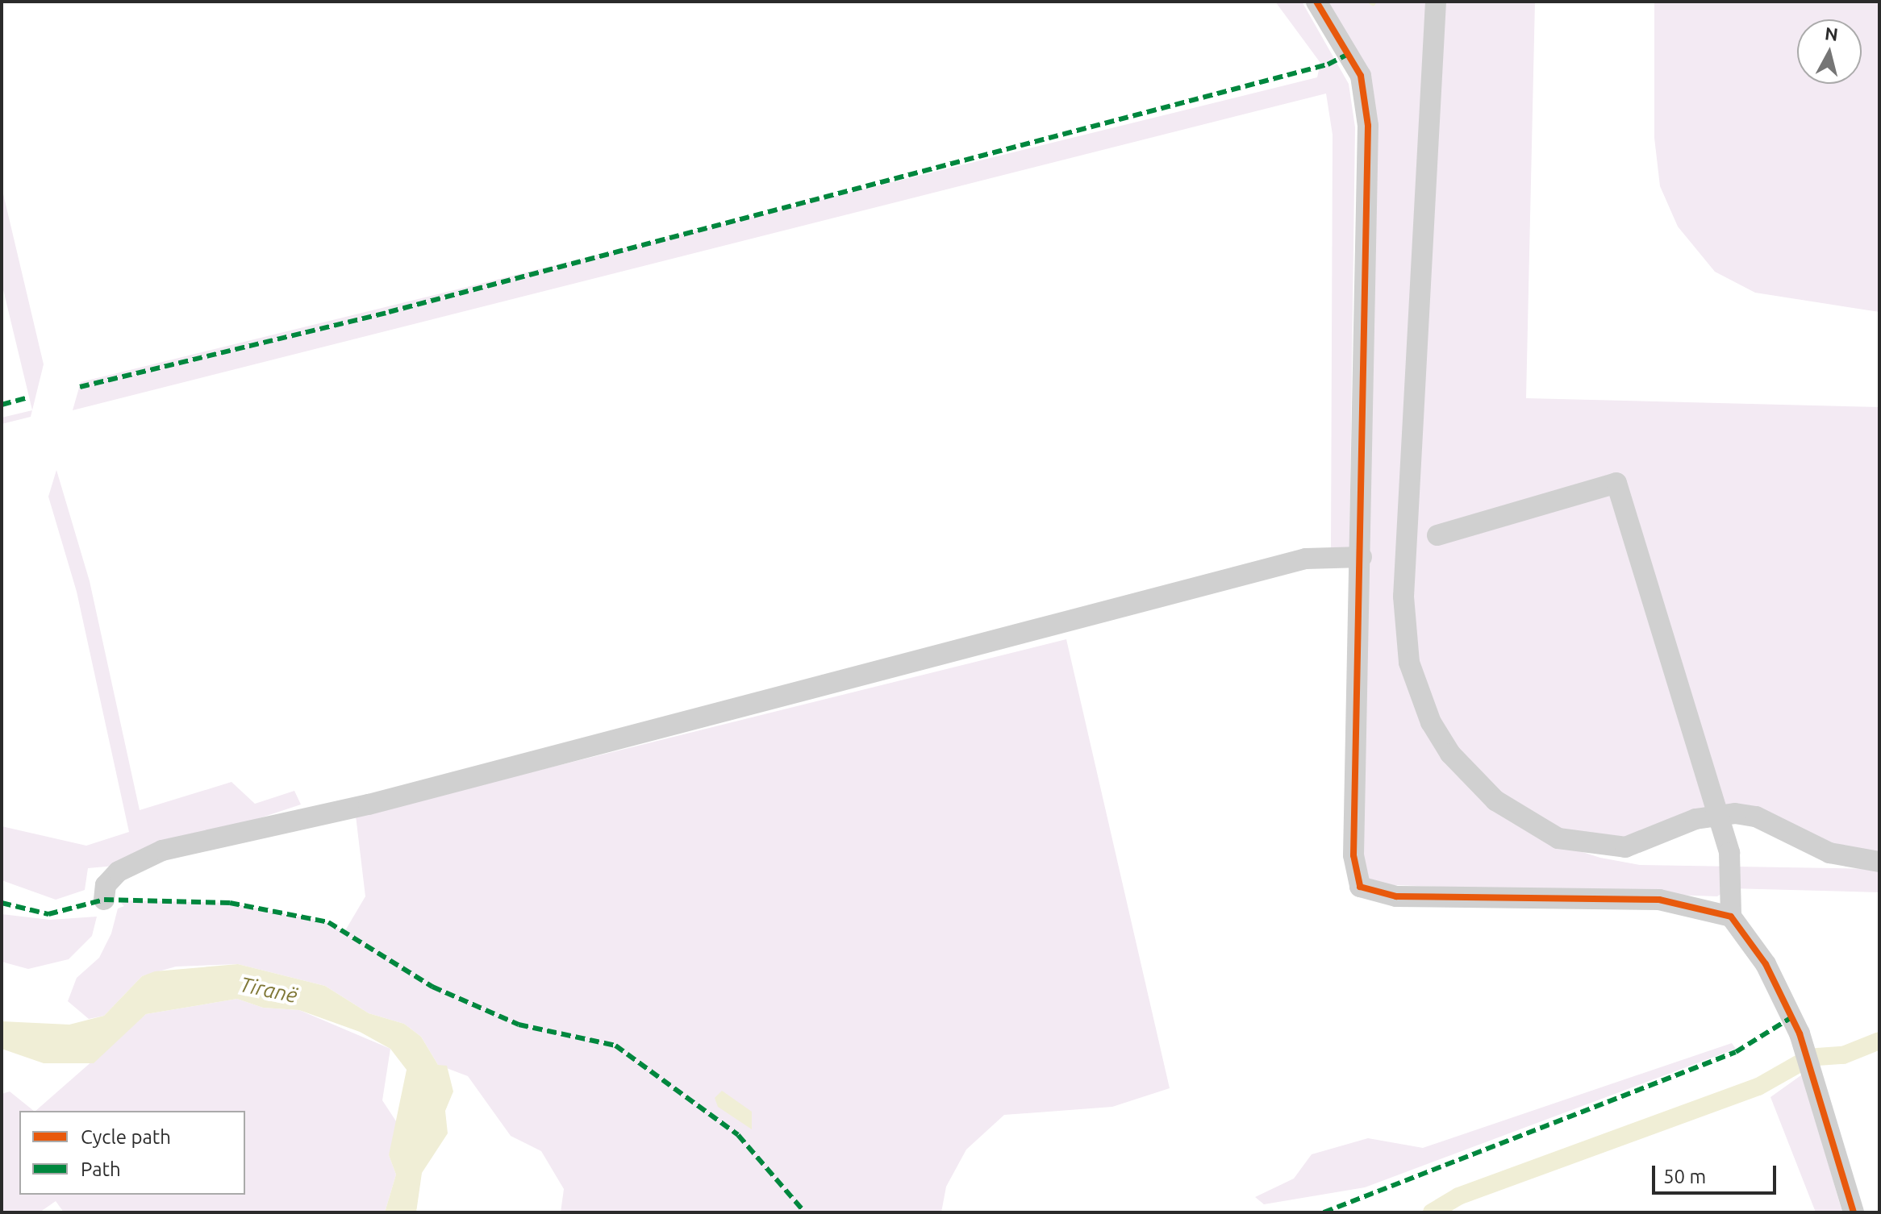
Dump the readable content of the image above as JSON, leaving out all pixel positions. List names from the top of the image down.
{
  "water": ["Tiranë"],
  "legend": ["Cycle path", "Path"],
  "scale_bar": "50 m",
  "north": "top"
}
